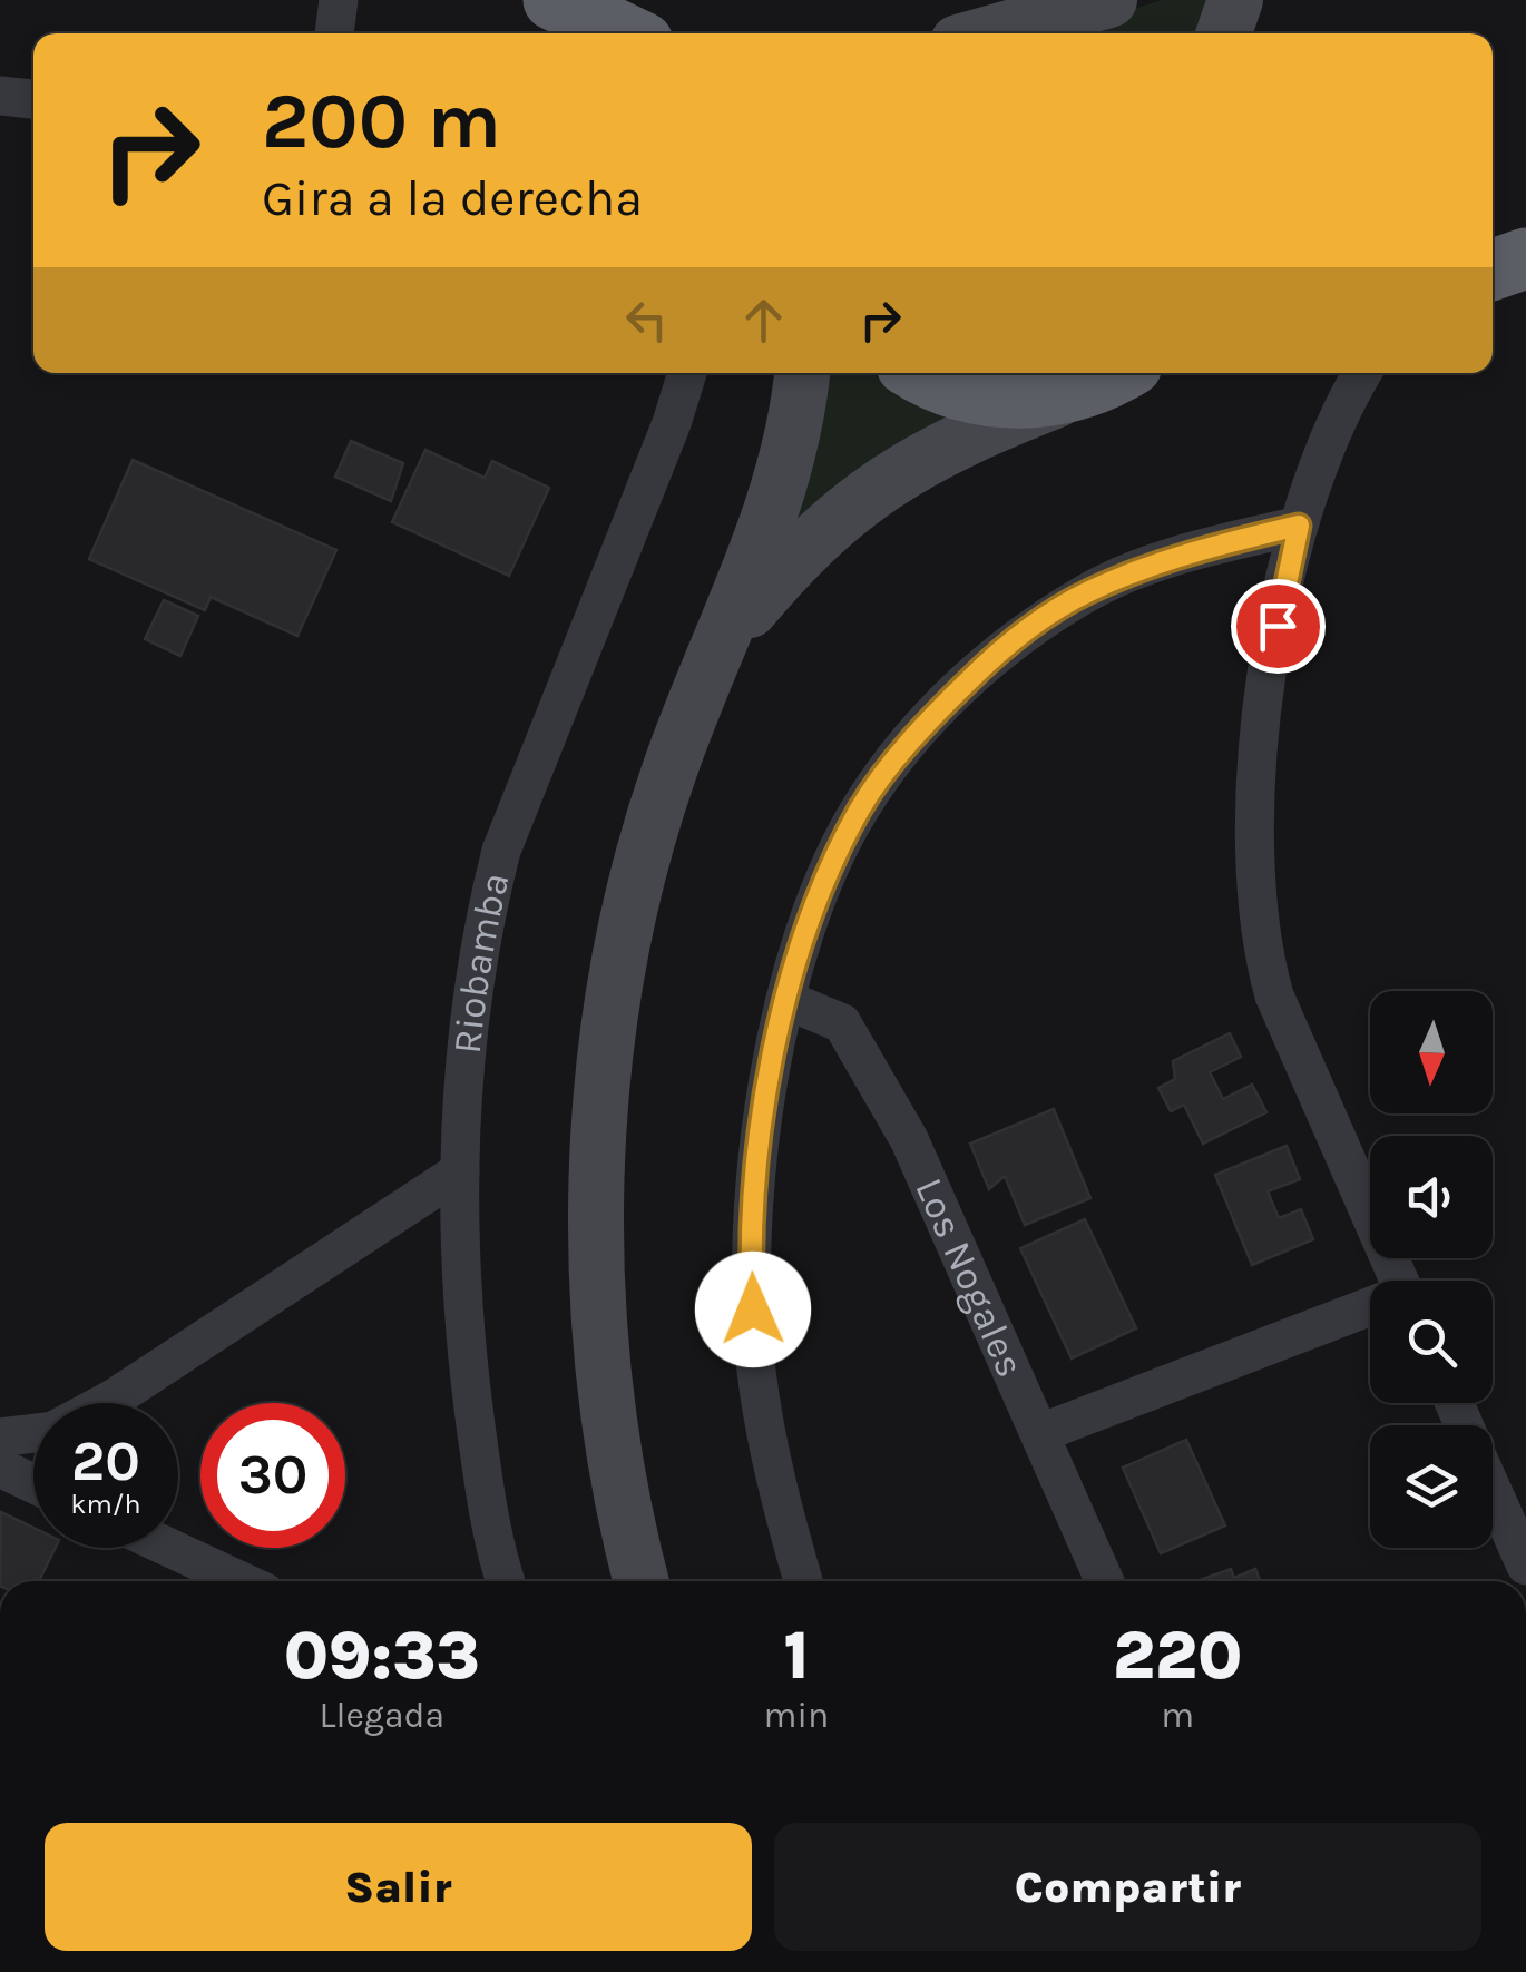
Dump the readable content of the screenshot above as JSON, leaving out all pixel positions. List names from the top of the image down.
{
  "streets": {
    "street": ["Riobamba", "Los Nogales"]
  },
  "north": "bottom",
  "page": {
    "turn": ["200 m", "Gira a la derecha"],
    "speed": "20 km/h",
    "limit": "30",
    "eta": [
      "09:33",
      "Llegada",
      "1",
      "min",
      "220",
      "m"
    ],
    "buttons": ["Salir", "Compartir"]
  }
}
